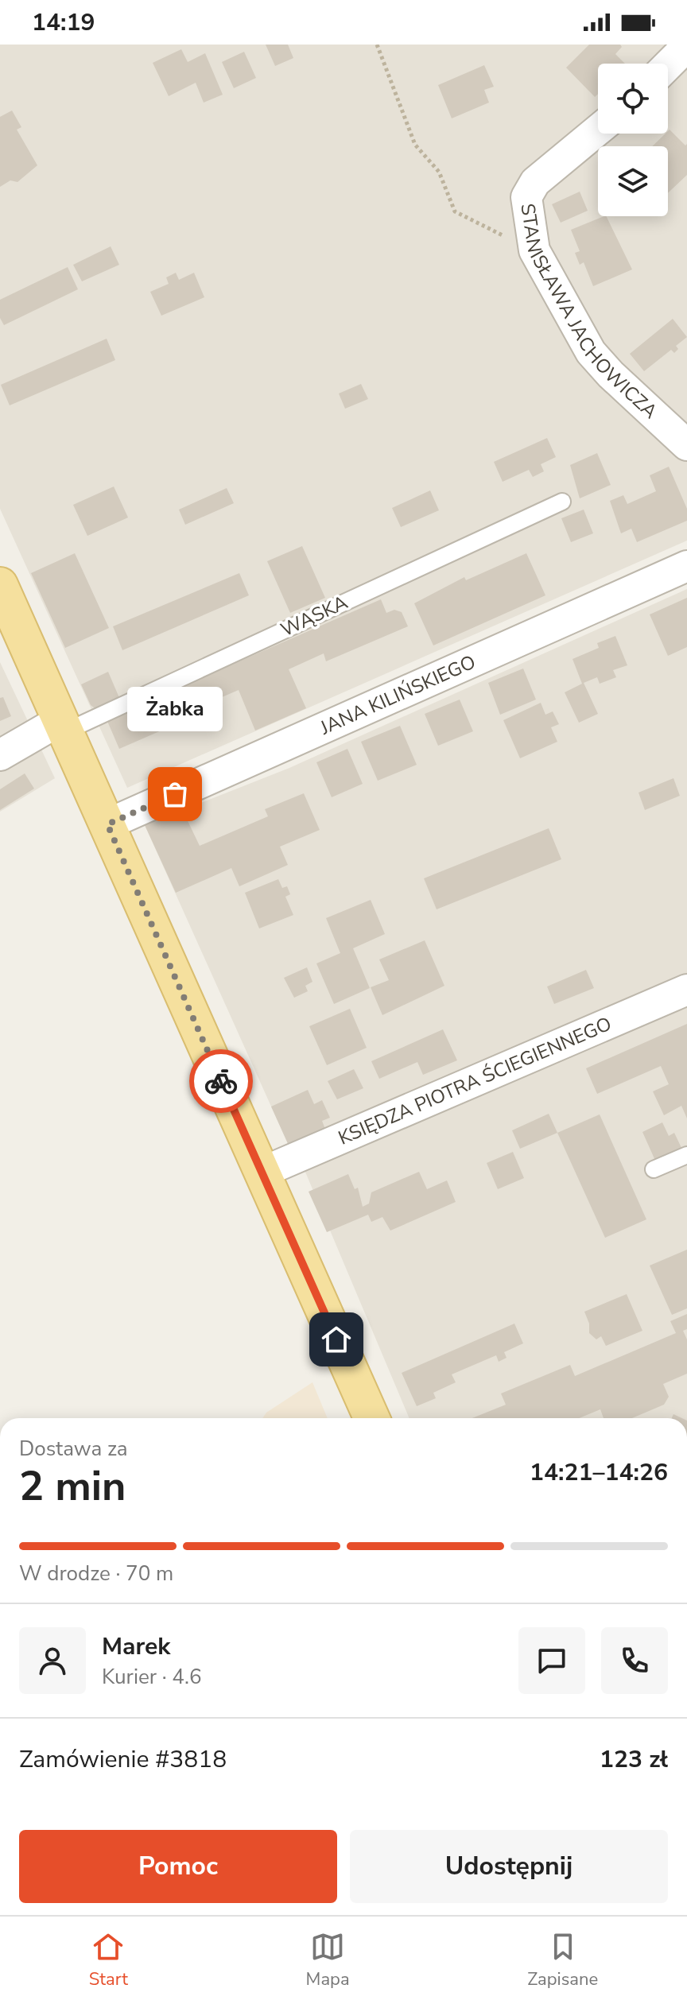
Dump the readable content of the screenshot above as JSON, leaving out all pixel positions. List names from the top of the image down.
{
  "streets": {
    "street": ["STANISŁAWA JACHOWICZA", "JANA KILIŃSKIEGO", "KSIĘDZA PIOTRA ŚCIEGIENNEGO"],
    "lane": ["WĄSKA"]
  },
  "places": ["Żabka"],
  "page": {
    "status": "14:19",
    "bubble": "Żabka",
    "heading": ["2 min", "Dostawa za", "14:21–14:26"],
    "panel": [
      "Marek",
      "Kurier · 4.6",
      "Zamówienie #3818",
      "123 zł"
    ],
    "bar": "W drodze · 70 m",
    "buttons": ["Pomoc", "Udostępnij"],
    "tabs": ["Start", "Mapa", "Zapisane"]
  }
}
